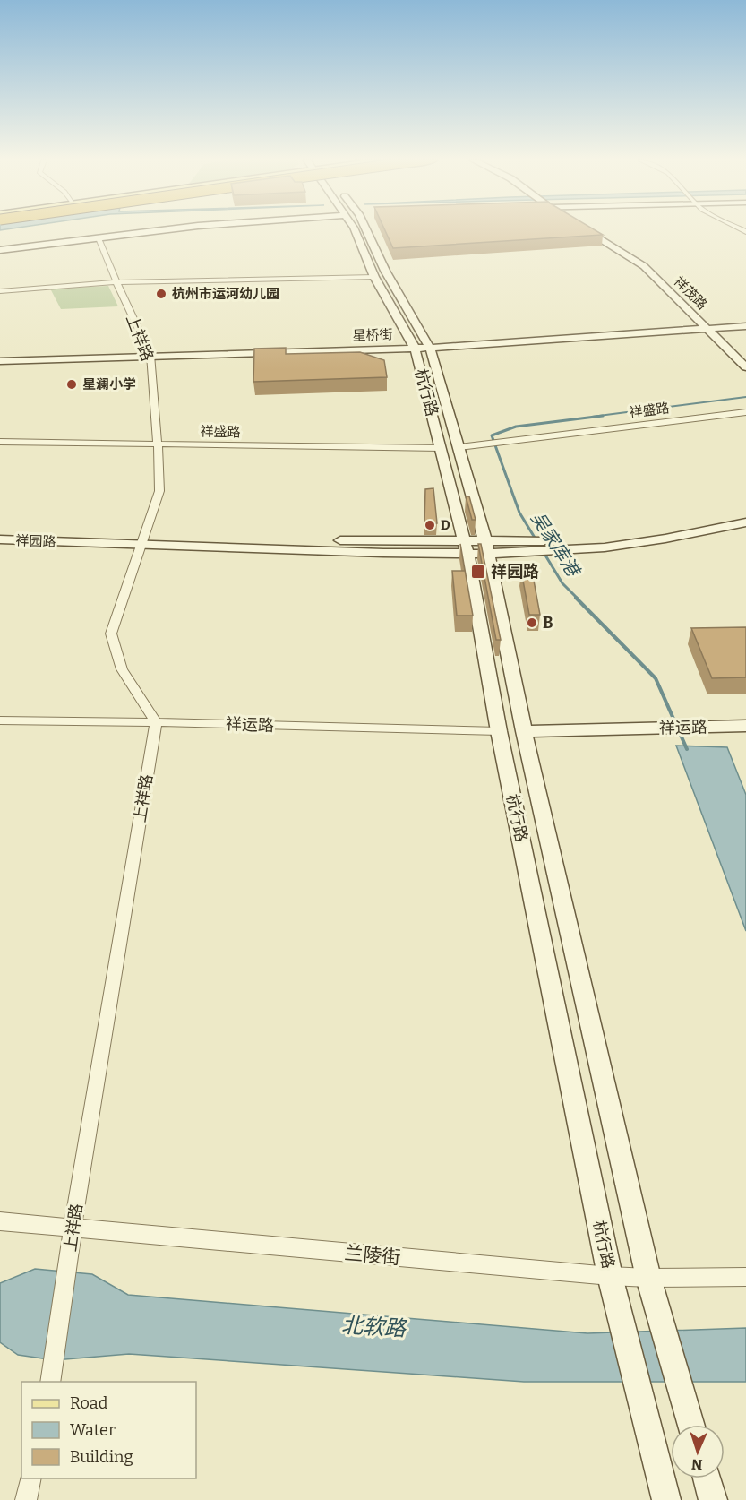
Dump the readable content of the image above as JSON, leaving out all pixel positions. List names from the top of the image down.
{
  "streets": {
    "main road": [
      "祥茂路",
      "星桥街",
      "杭行路",
      "祥园路",
      "祥运路"
    ],
    "street": ["上祥路", "祥盛路", "兰陵街"]
  },
  "crossings": [
    ["祥茂路", "星桥街"],
    ["星桥街", "上祥路"],
    ["星桥街", "杭行路"],
    ["上祥路", "祥盛路"],
    ["上祥路", "祥园路"],
    ["上祥路", "祥运路"],
    ["上祥路", "兰陵街"],
    ["杭行路", "祥盛路"],
    ["杭行路", "祥园路"],
    ["杭行路", "祥运路"],
    ["杭行路", "兰陵街"]
  ],
  "water": ["吴家库港", "北软路"],
  "places": {
    "other": [
      "杭州市运河幼儿园",
      "星澜小学",
      "D",
      "B"
    ],
    "transit": ["祥园路"]
  },
  "legend": ["Road", "Water", "Building"],
  "north": "bottom"
}
